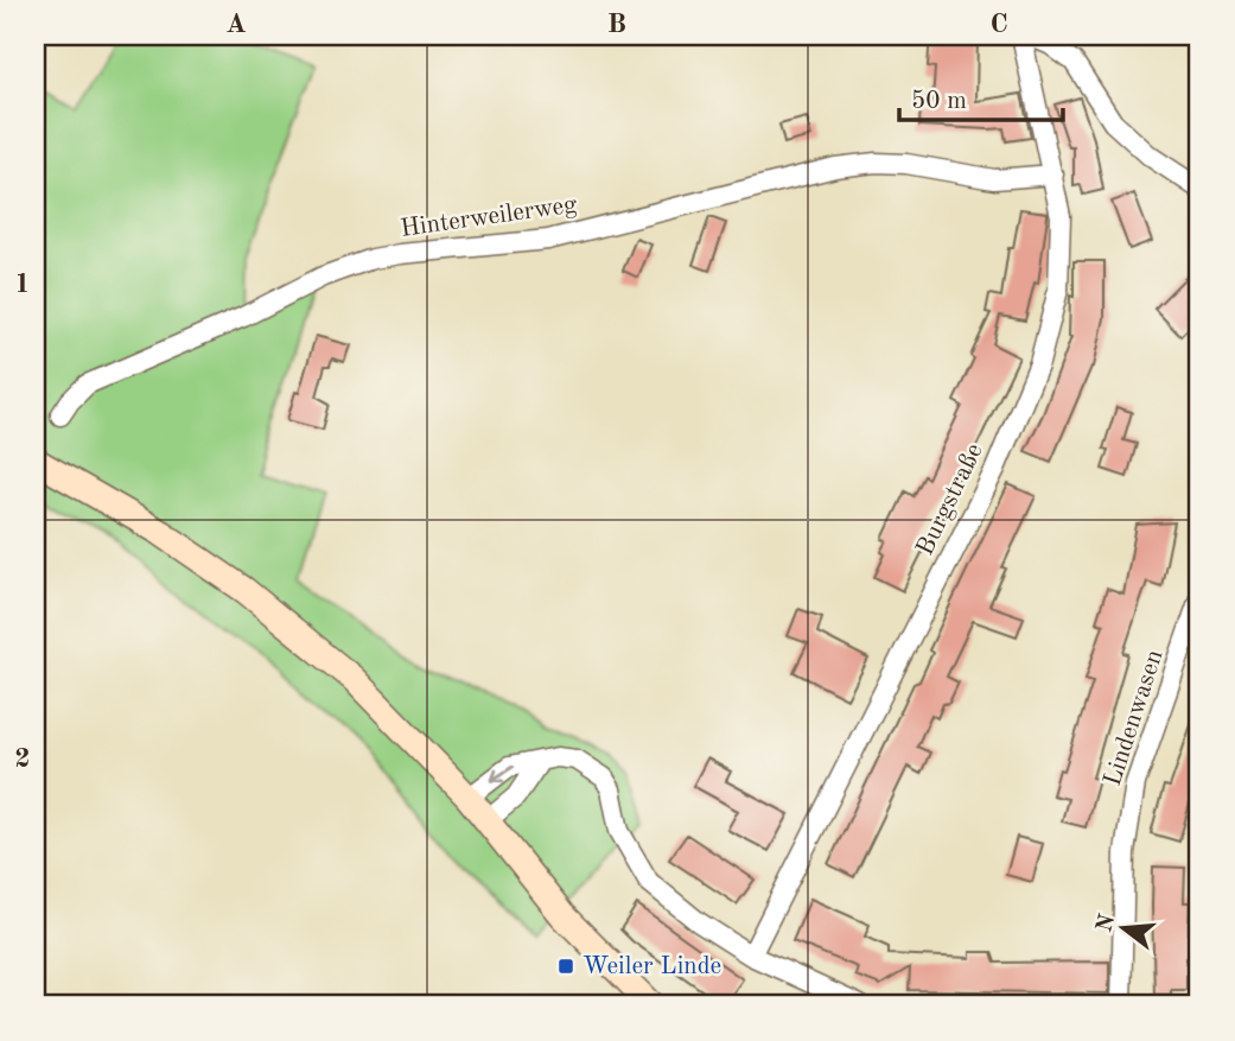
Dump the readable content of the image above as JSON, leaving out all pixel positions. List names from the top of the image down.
{
  "streets": {
    "street": ["Hinterweilerweg", "Burgstraße", "Lindenwasen"]
  },
  "crossings": [
    ["Hinterweilerweg", "Burgstraße"]
  ],
  "places": {
    "transit": ["Weiler Linde"]
  },
  "scale_bar": "50 m",
  "north": "left",
  "grid": {
    "columns": ["A", "B", "C"],
    "rows": ["1", "2"]
  }
}
